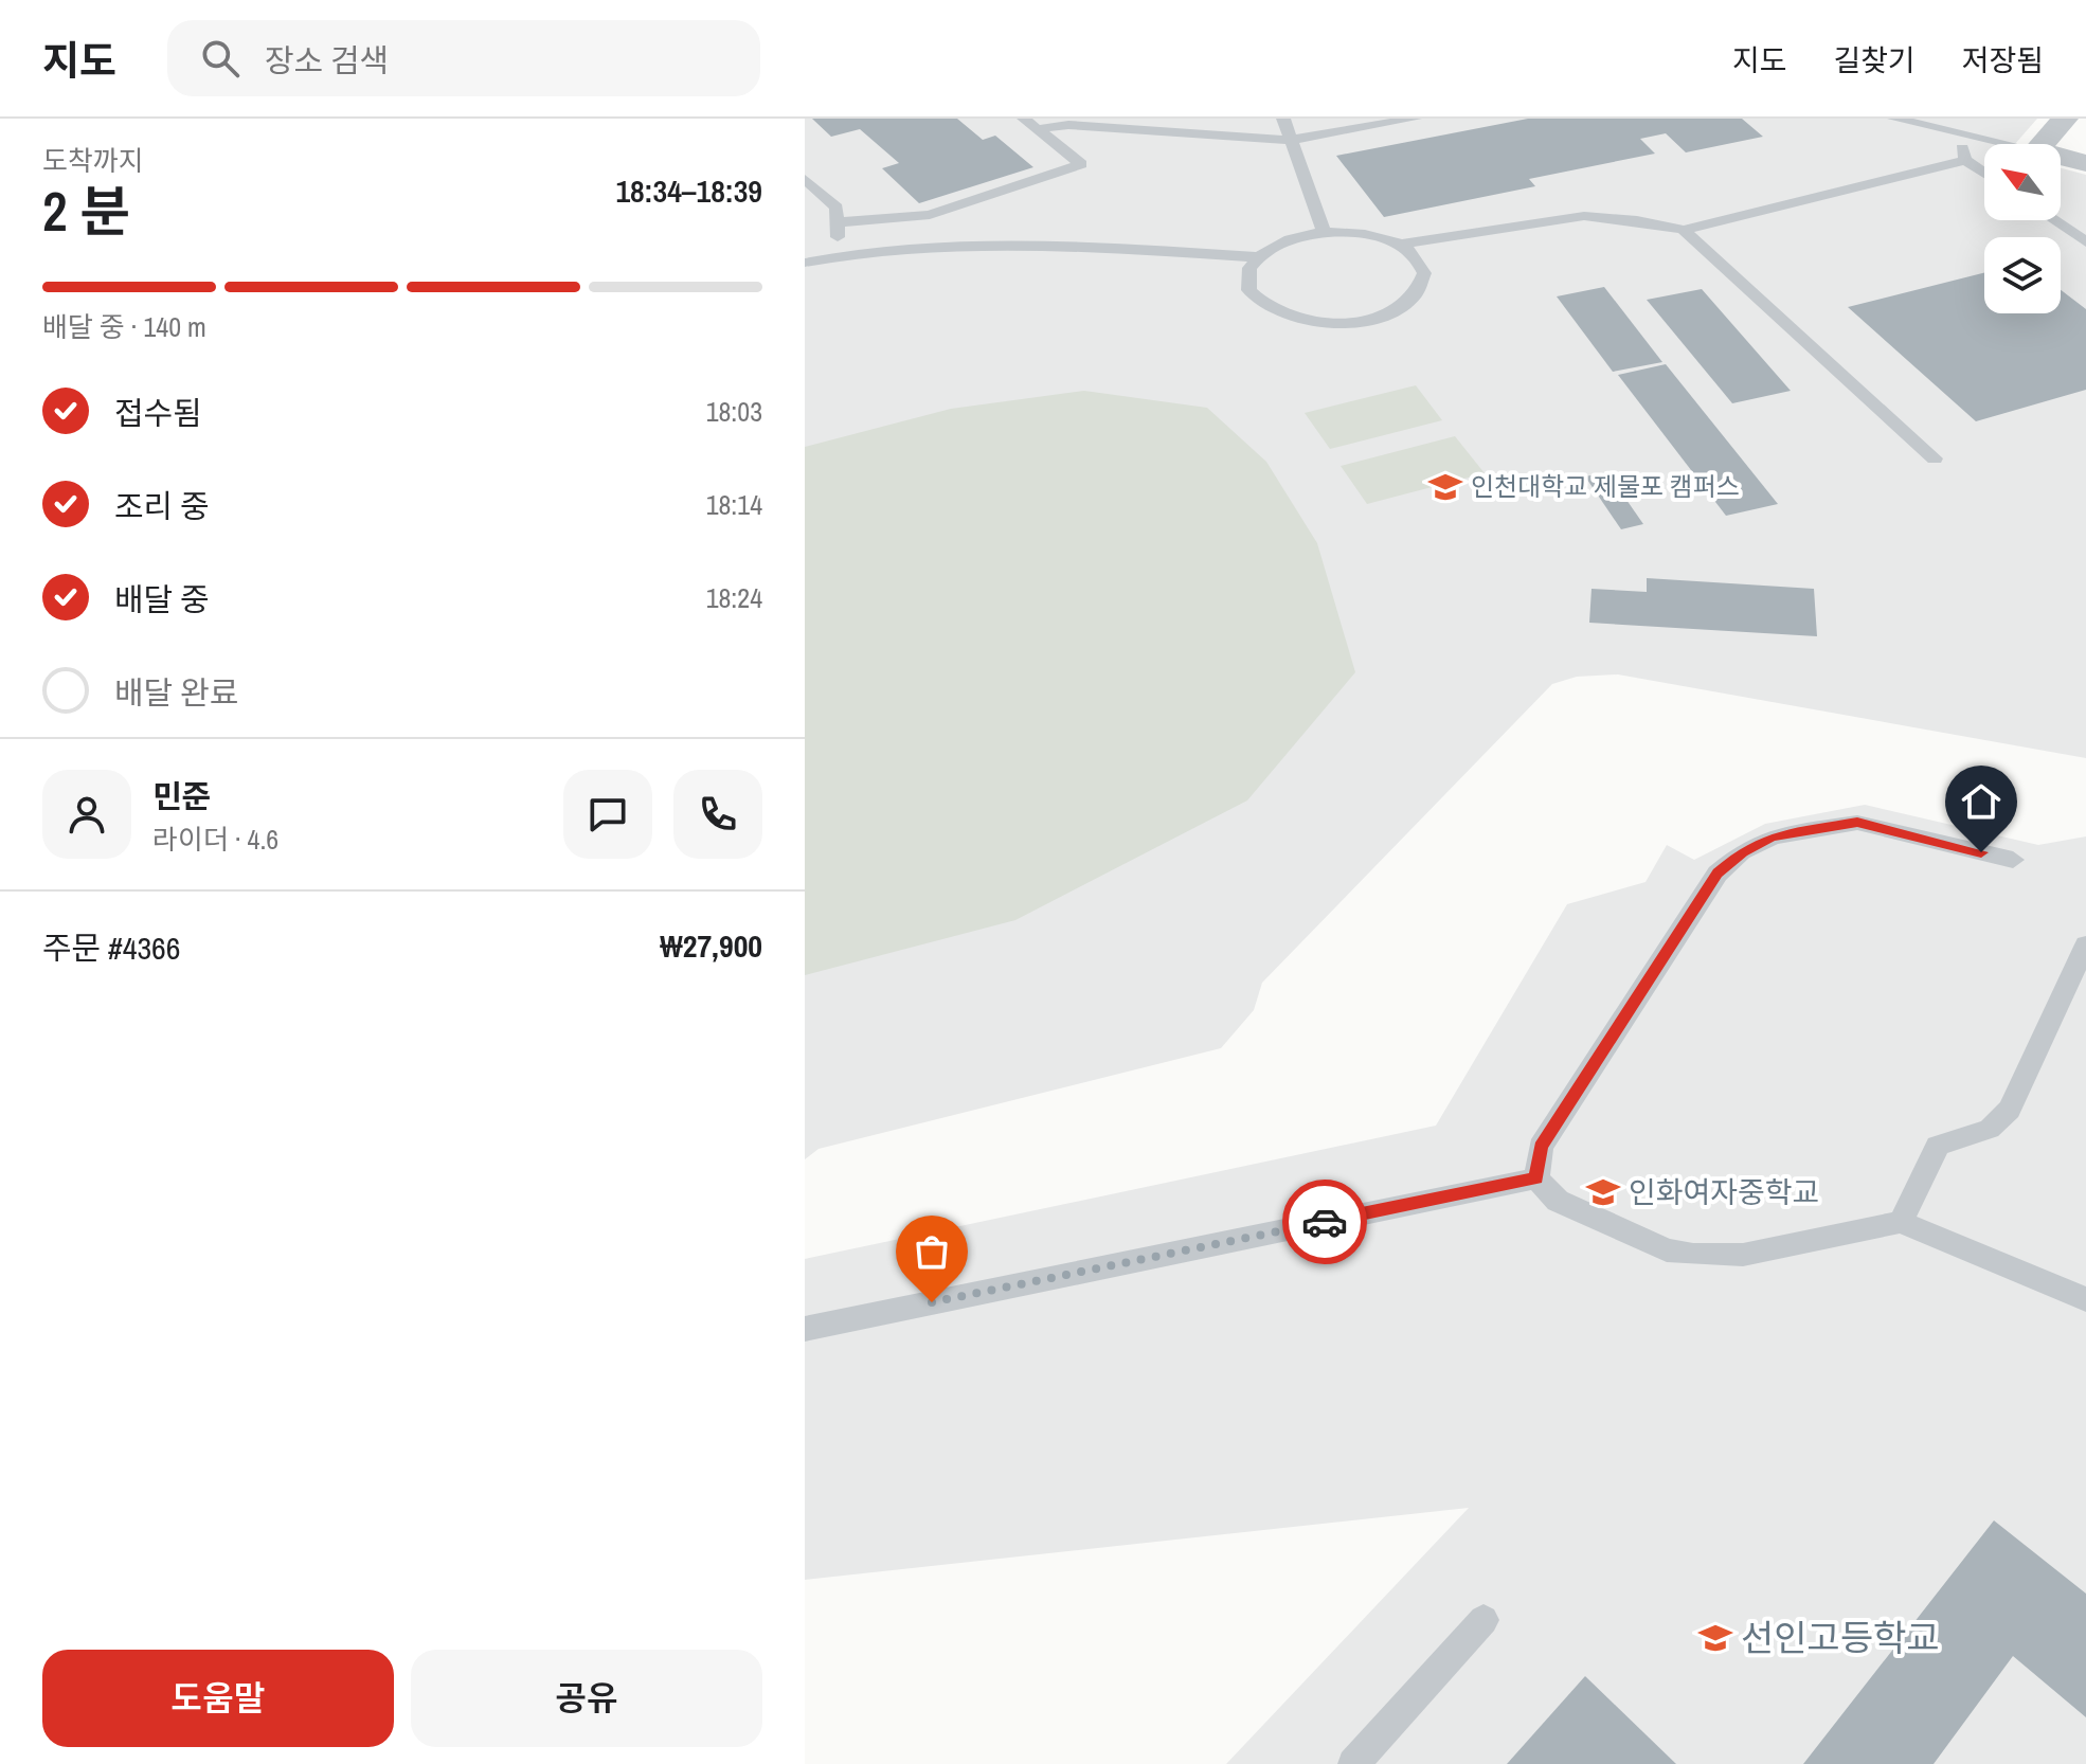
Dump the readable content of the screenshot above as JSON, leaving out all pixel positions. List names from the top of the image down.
{
  "places": {
    "school or university": ["인천대학교 제물포 캠퍼스", "인화여자중학교", "선인고등학교"]
  },
  "north": "top left",
  "page": {
    "header": "지도",
    "search": "장소 검색",
    "nav": ["지도", "길찾기", "저장됨"],
    "heading": ["2 분", "도착까지", "18:34–18:39"],
    "panel": [
      "민준",
      "라이더 · 4.6",
      "주문 #4366",
      "₩27,900"
    ],
    "bar": "배달 중 · 140 m",
    "list": [
      ["접수됨", "18:03"],
      ["조리 중", "18:14"],
      ["배달 중", "18:24"],
      "배달 완료"
    ],
    "buttons": ["도움말", "공유"]
  }
}
